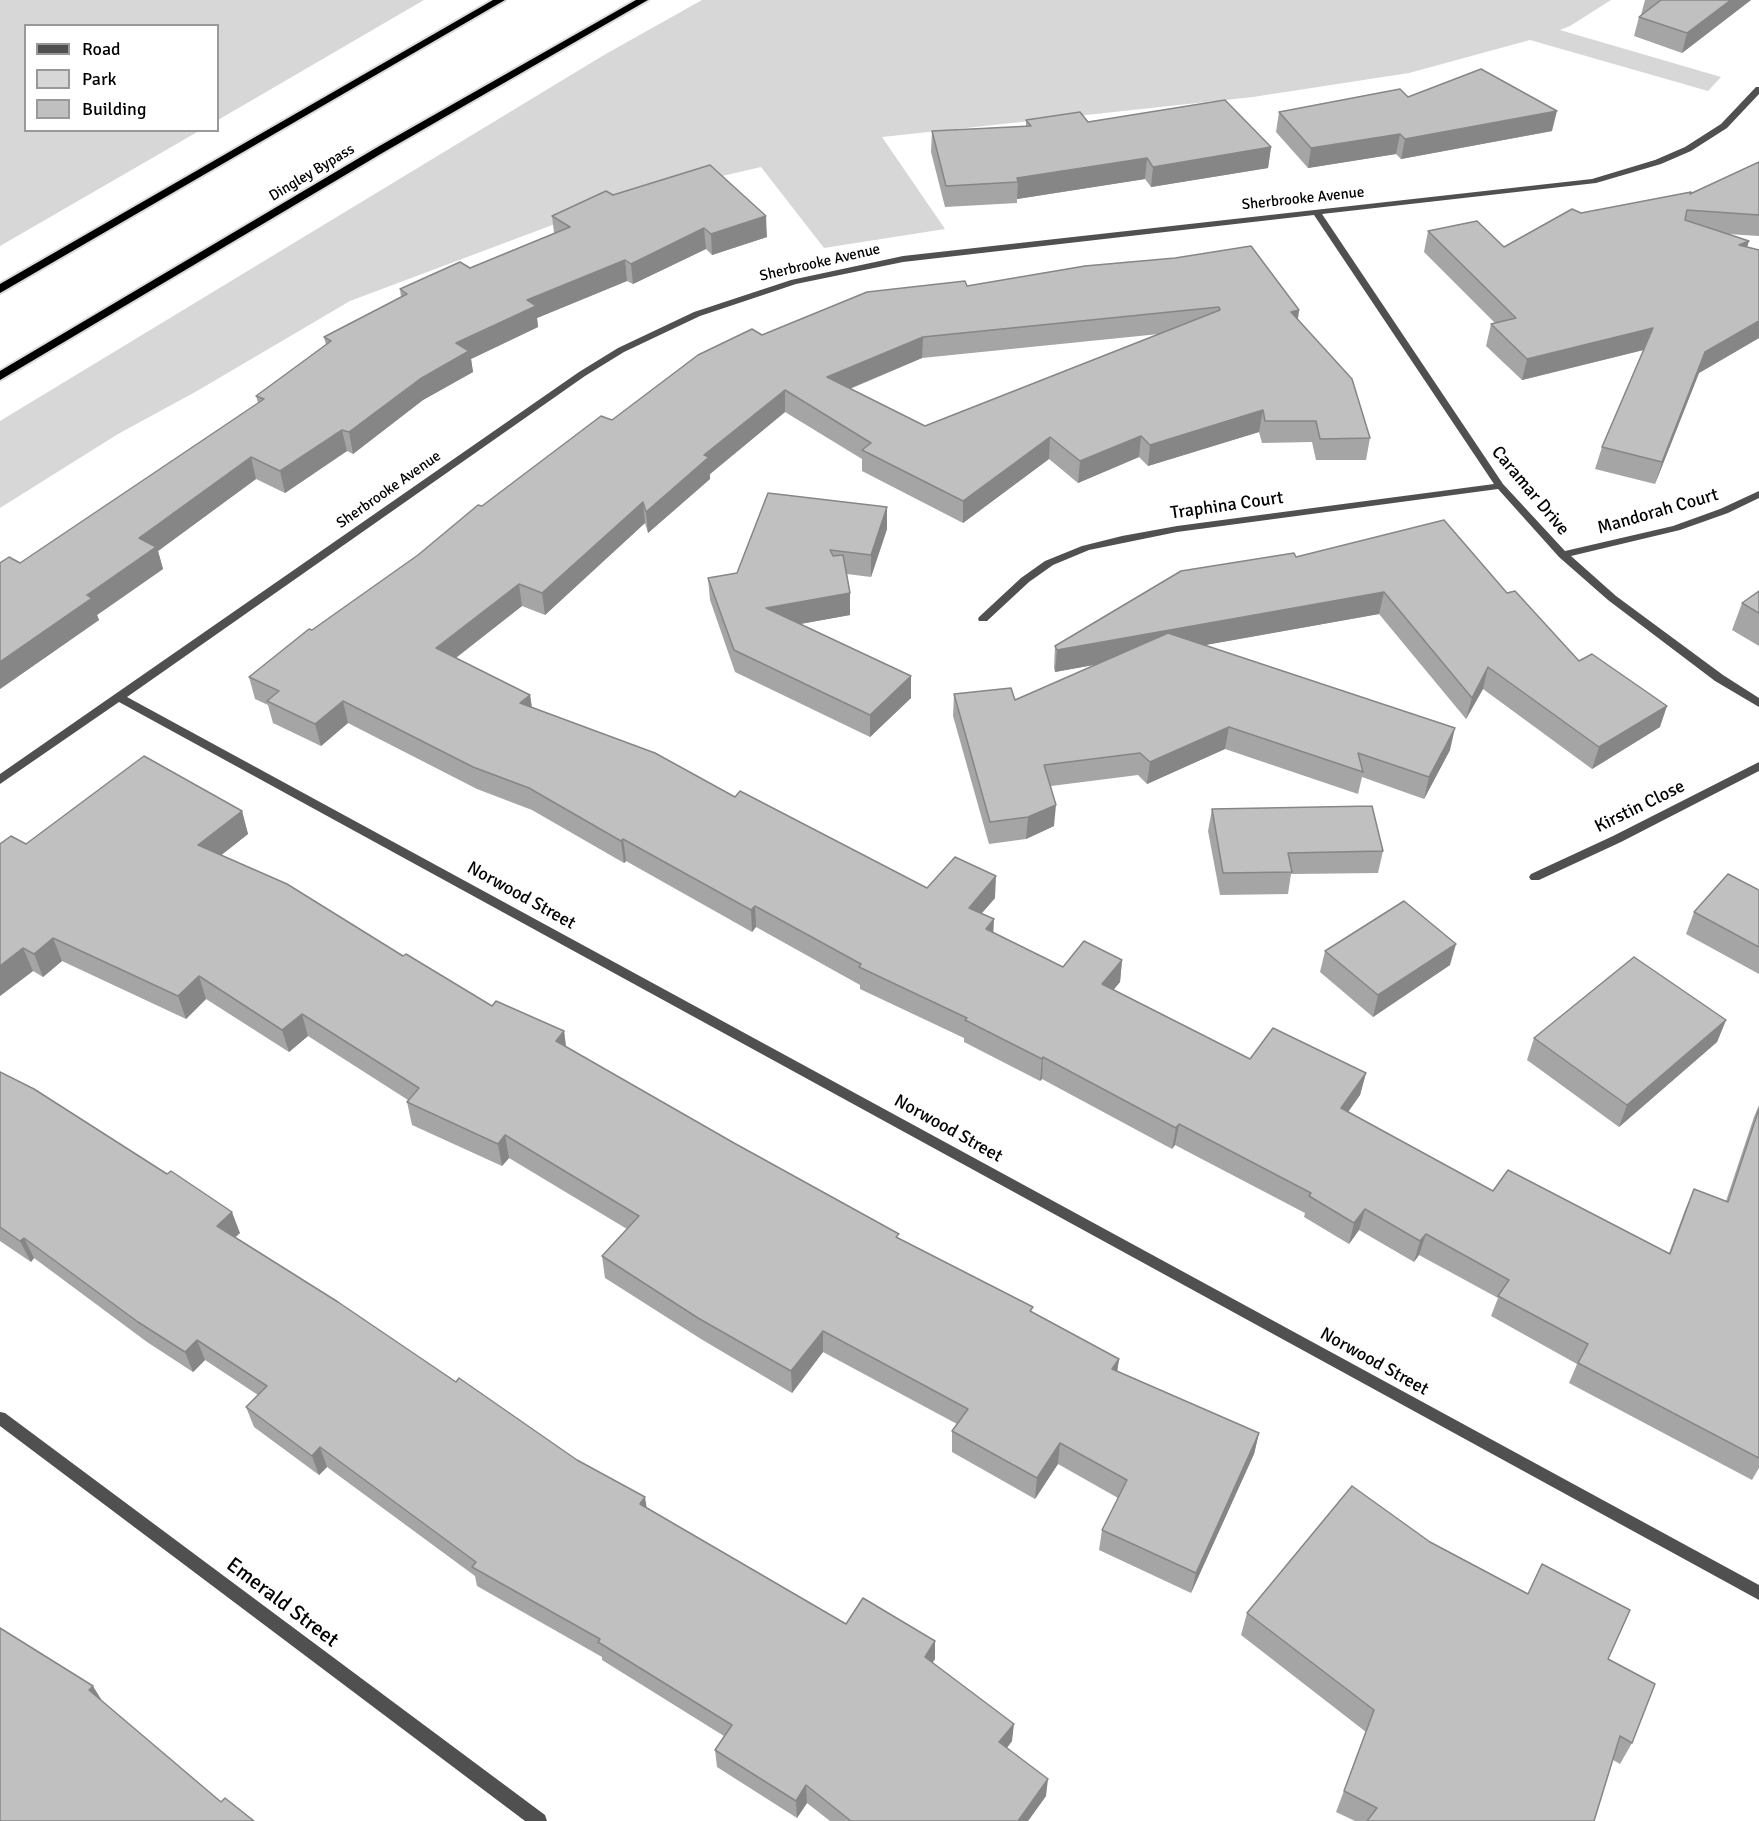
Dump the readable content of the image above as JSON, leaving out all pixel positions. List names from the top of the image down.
{
  "streets": {
    "highway": ["Dingley Bypass"],
    "street": [
      "Sherbrooke Avenue",
      "Caramar Drive",
      "Traphina Court",
      "Mandorah Court",
      "Kirstin Close",
      "Norwood Street",
      "Emerald Street"
    ]
  },
  "crossings": [
    ["Sherbrooke Avenue", "Caramar Drive"],
    ["Sherbrooke Avenue", "Norwood Street"],
    ["Caramar Drive", "Traphina Court"],
    ["Caramar Drive", "Mandorah Court"]
  ],
  "legend": ["Road", "Park", "Building"]
}
